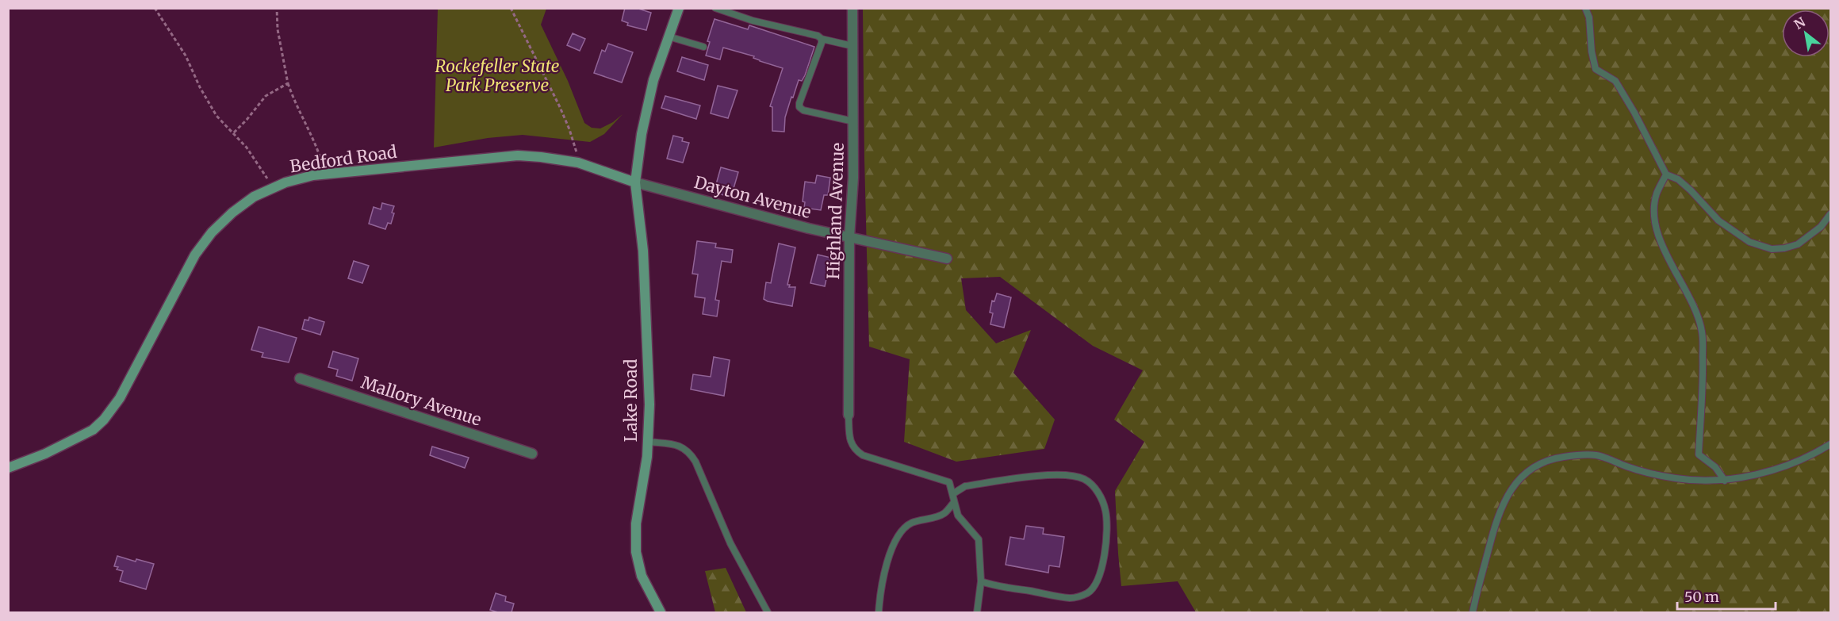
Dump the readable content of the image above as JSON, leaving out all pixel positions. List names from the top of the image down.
{
  "streets": {
    "main road": ["Bedford Road", "Lake Road"],
    "street": ["Dayton Avenue", "Highland Avenue", "Mallory Avenue"]
  },
  "crossings": [
    ["Bedford Road", "Dayton Avenue"],
    ["Bedford Road", "Lake Road"],
    ["Dayton Avenue", "Highland Avenue"],
    ["Dayton Avenue", "Lake Road"]
  ],
  "parks": ["Rockefeller State Park Preserve"],
  "scale_bar": "50 m",
  "north": "top left"
}
